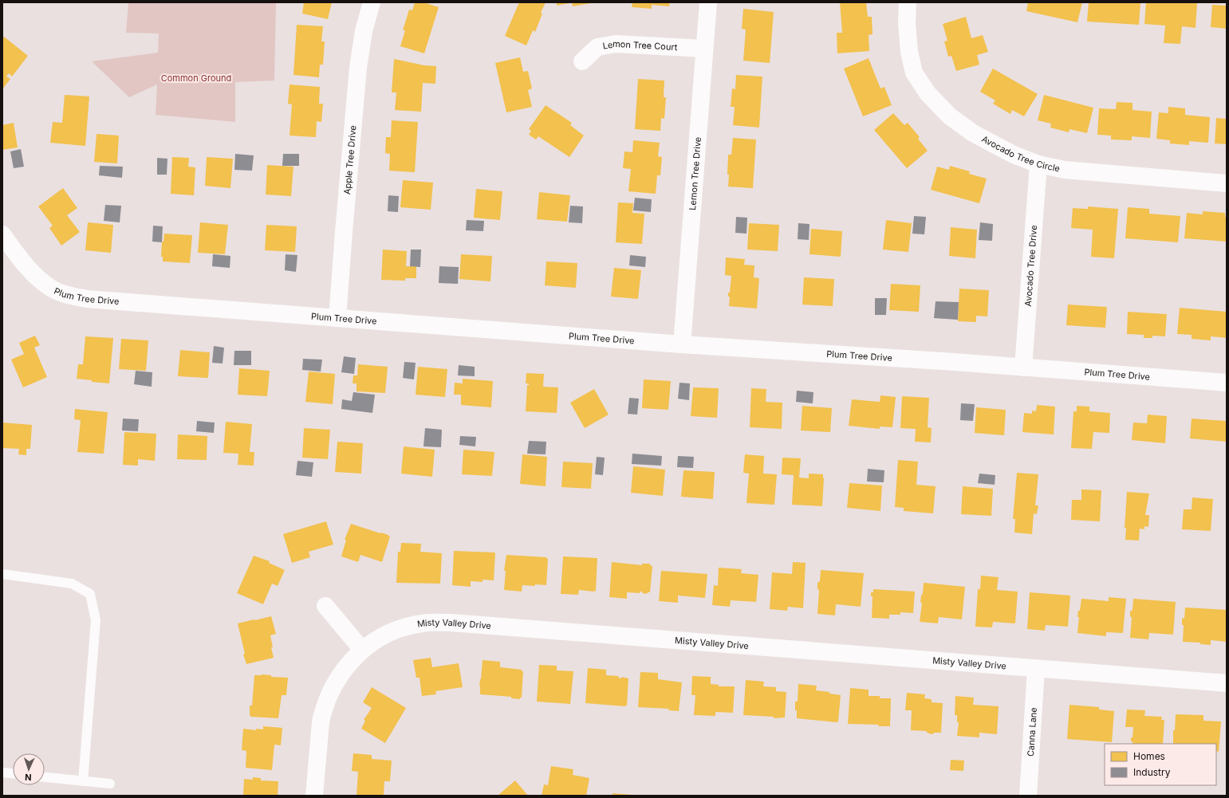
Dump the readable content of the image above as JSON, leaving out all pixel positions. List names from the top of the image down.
{
  "streets": {
    "street": [
      "Lemon Tree Court",
      "Avocado Tree Circle",
      "Apple Tree Drive",
      "Lemon Tree Drive",
      "Avocado Tree Drive",
      "Plum Tree Drive",
      "Misty Valley Drive",
      "Canna Lane"
    ]
  },
  "crossings": [
    ["Lemon Tree Court", "Lemon Tree Drive"],
    ["Avocado Tree Circle", "Avocado Tree Drive"],
    ["Apple Tree Drive", "Plum Tree Drive"],
    ["Lemon Tree Drive", "Plum Tree Drive"],
    ["Avocado Tree Drive", "Plum Tree Drive"],
    ["Misty Valley Drive", "Canna Lane"]
  ],
  "parks": ["Common Ground"],
  "legend": ["Homes", "Industry"],
  "north": "bottom"
}
